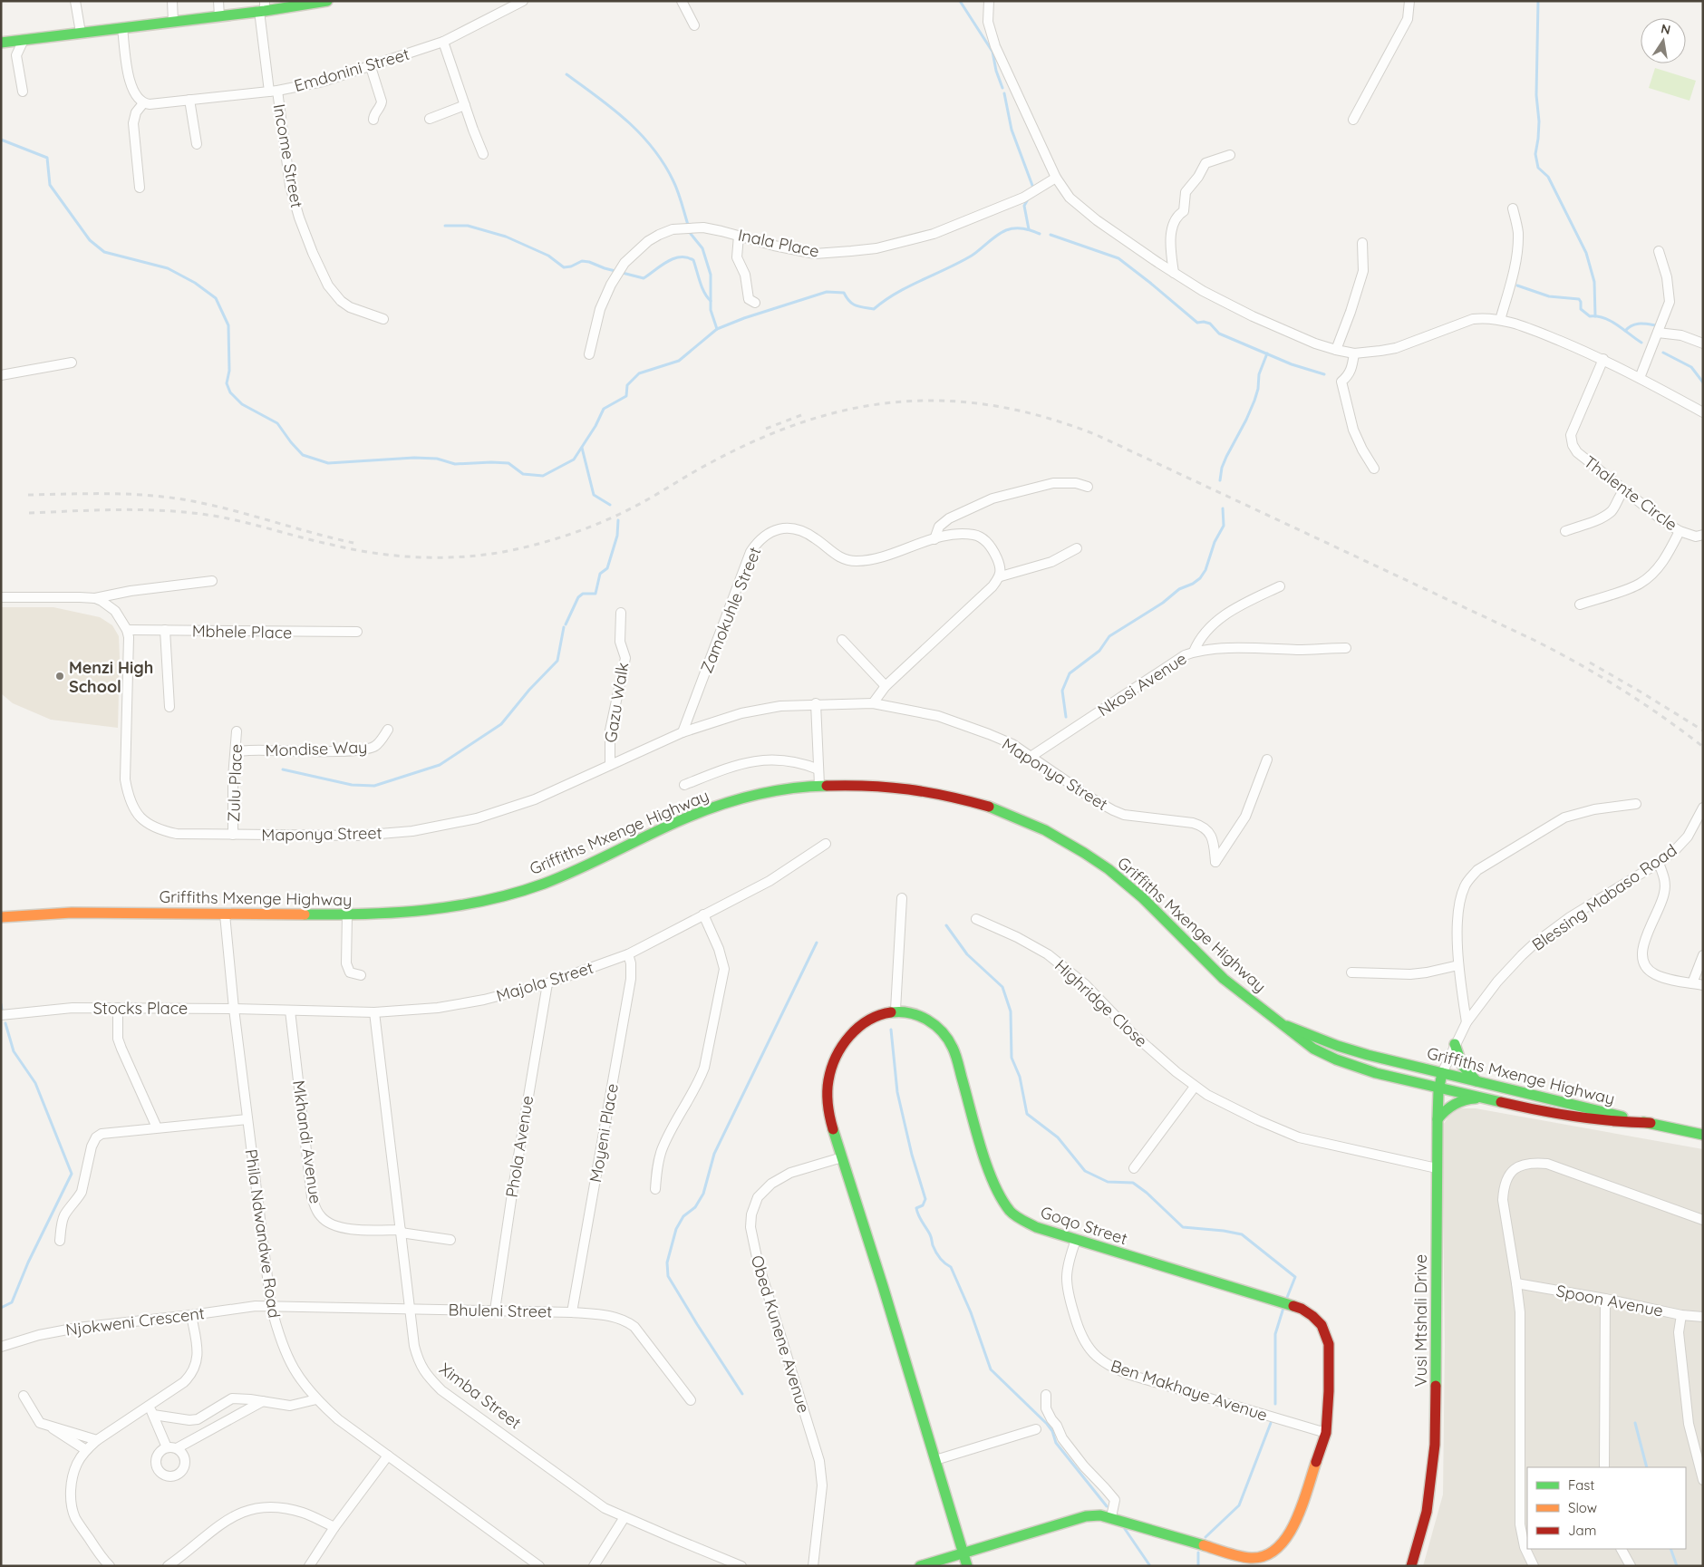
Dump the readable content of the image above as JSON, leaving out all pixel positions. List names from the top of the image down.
{
  "streets": {
    "street": [
      "Emdonini Street",
      "Income Street",
      "Inala Place",
      "Thalente Circle",
      "Zamokuhle Street",
      "Mbhele Place",
      "Nkosi Avenue",
      "Gazu Walk",
      "Mondise Way",
      "Maponya Street",
      "Zulu Place",
      "Griffiths Mxenge Highway",
      "Blessing Mabaso Road",
      "Majola Street",
      "Highridge Close",
      "Stocks Place",
      "Moyeni Place",
      "Mkhandi Avenue",
      "Phola Avenue",
      "Goqo Street",
      "Phila Ndwandwe Road",
      "Spoon Avenue",
      "Bhuleni Street",
      "Vusi Mtshali Drive",
      "Njokweni Crescent",
      "Obed Kunene Avenue",
      "Ben Makhaye Avenue",
      "Ximba Street"
    ]
  },
  "crossings": [
    ["Emdonini Street", "Income Street"],
    ["Zamokuhle Street", "Maponya Street"],
    ["Mbhele Place", "Maponya Street"],
    ["Nkosi Avenue", "Maponya Street"],
    ["Gazu Walk", "Maponya Street"],
    ["Mondise Way", "Zulu Place"],
    ["Maponya Street", "Zulu Place"],
    ["Griffiths Mxenge Highway", "Blessing Mabaso Road"],
    ["Griffiths Mxenge Highway", "Phila Ndwandwe Road"],
    ["Griffiths Mxenge Highway", "Vusi Mtshali Drive"],
    ["Blessing Mabaso Road", "Vusi Mtshali Drive"],
    ["Majola Street", "Stocks Place"],
    ["Majola Street", "Moyeni Place"],
    ["Majola Street", "Mkhandi Avenue"],
    ["Majola Street", "Phola Avenue"],
    ["Majola Street", "Phila Ndwandwe Road"],
    ["Majola Street", "Ximba Street"],
    ["Highridge Close", "Vusi Mtshali Drive"],
    ["Stocks Place", "Phila Ndwandwe Road"],
    ["Moyeni Place", "Bhuleni Street"],
    ["Mkhandi Avenue", "Ximba Street"],
    ["Phola Avenue", "Bhuleni Street"],
    ["Goqo Street", "Ben Makhaye Avenue"],
    ["Phila Ndwandwe Road", "Bhuleni Street"],
    ["Phila Ndwandwe Road", "Njokweni Crescent"],
    ["Bhuleni Street", "Njokweni Crescent"],
    ["Bhuleni Street", "Ximba Street"]
  ],
  "places": ["Menzi High School"],
  "legend": ["Fast", "Slow", "Jam"],
  "north": "top"
}
